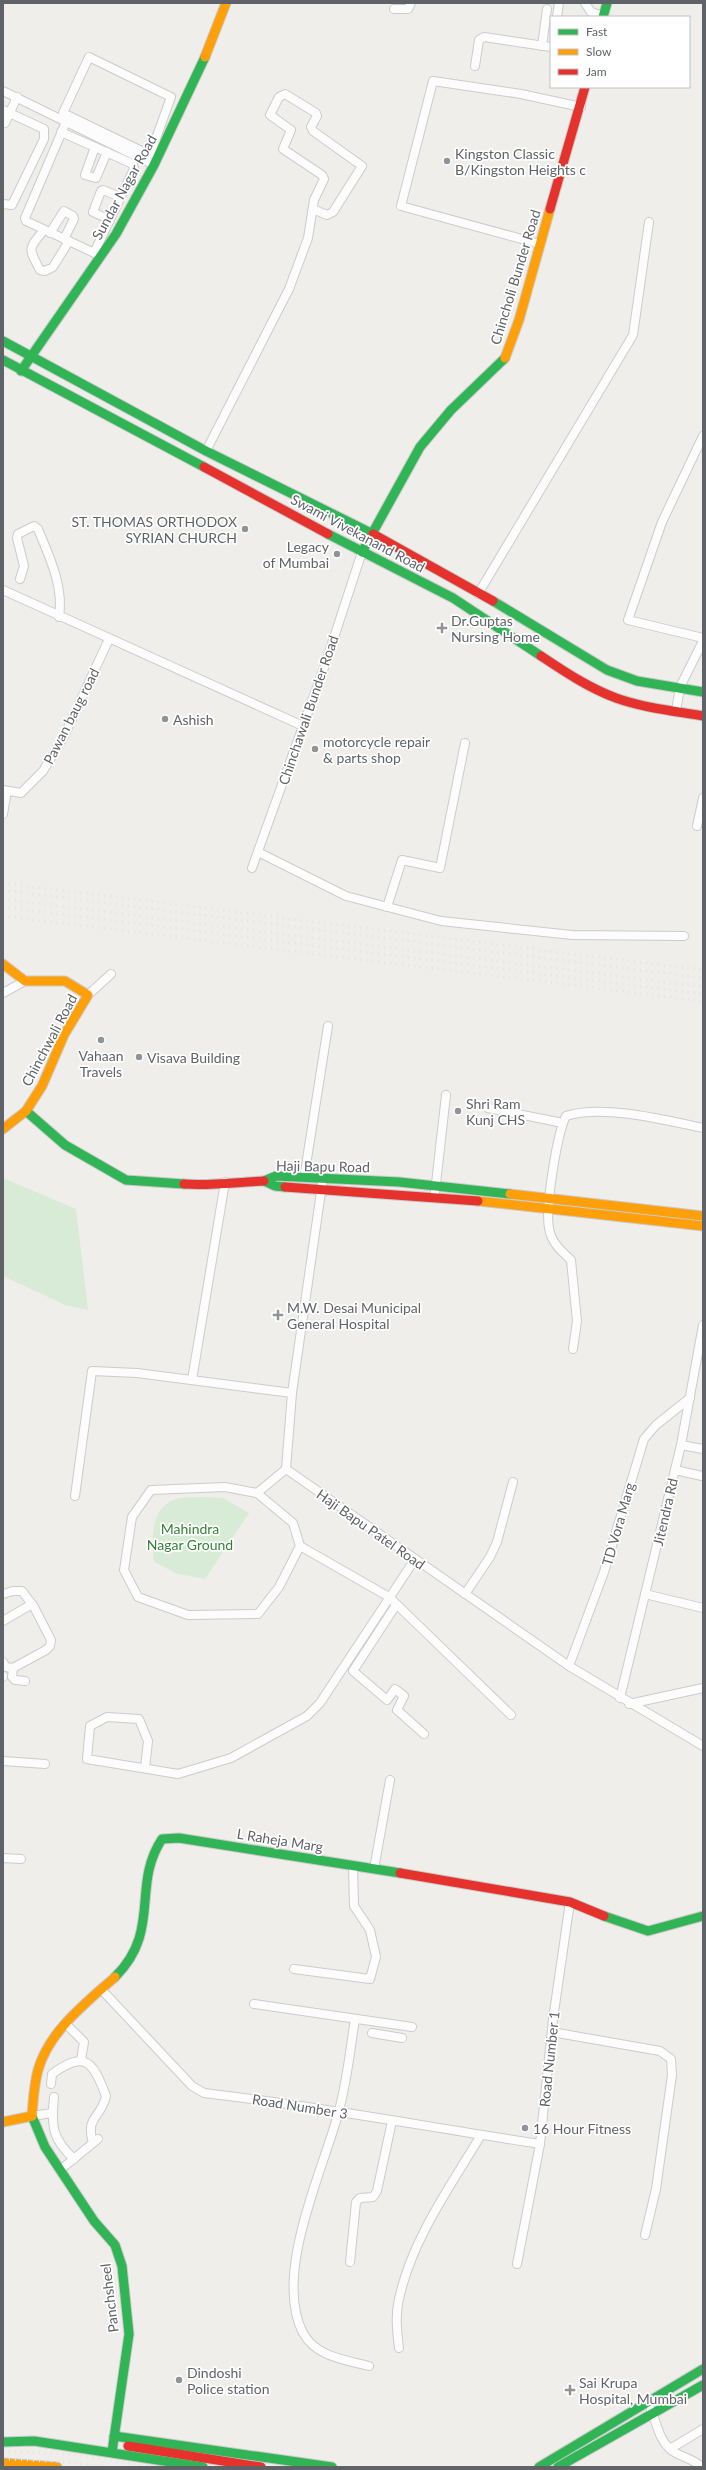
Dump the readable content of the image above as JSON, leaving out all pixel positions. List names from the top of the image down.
{
  "streets": {
    "main road": [
      "Sundar Nagar Road",
      "Chincholi Bunder Road",
      "Swami Vivekanand Road",
      "Chinchwali Road",
      "Haji Bapu Road",
      "L Raheja Marg",
      "Panchsheel"
    ],
    "street": [
      "Chinchawali Bunder Road",
      "Pawan baug road",
      "Jitendra Rd",
      "TD Vora Marg",
      "Haji Bapu Patel Road",
      "Road Number 1",
      "Road Number 3"
    ]
  },
  "crossings": [
    ["Sundar Nagar Road", "Swami Vivekanand Road"],
    ["Chincholi Bunder Road", "Swami Vivekanand Road"],
    ["Chincholi Bunder Road", "Chinchawali Bunder Road"],
    ["Swami Vivekanand Road", "Chinchawali Bunder Road"],
    ["Jitendra Rd", "TD Vora Marg"],
    ["Jitendra Rd", "Haji Bapu Patel Road"],
    ["TD Vora Marg", "Haji Bapu Patel Road"],
    ["L Raheja Marg", "Road Number 1"],
    ["L Raheja Marg", "Road Number 3"],
    ["L Raheja Marg", "Panchsheel"],
    ["Road Number 1", "Road Number 3"]
  ],
  "parks": ["Mahindra Nagar Ground"],
  "places": {
    "other": [
      "Kingston Classic B/Kingston Heights c",
      "ST. THOMAS ORTHODOX SYRIAN CHURCH",
      "Legacy of Mumbai",
      "Ashish",
      "motorcycle repair & parts shop",
      "Vahaan Travels",
      "Visava Building",
      "Shri Ram Kunj CHS",
      "16 Hour Fitness",
      "Dindoshi Police station"
    ],
    "health": ["Dr.Guptas Nursing Home", "M.W. Desai Municipal General Hospital", "Sai Krupa Hospital, Mumbai"]
  },
  "legend": ["Fast", "Slow", "Jam"]
}
